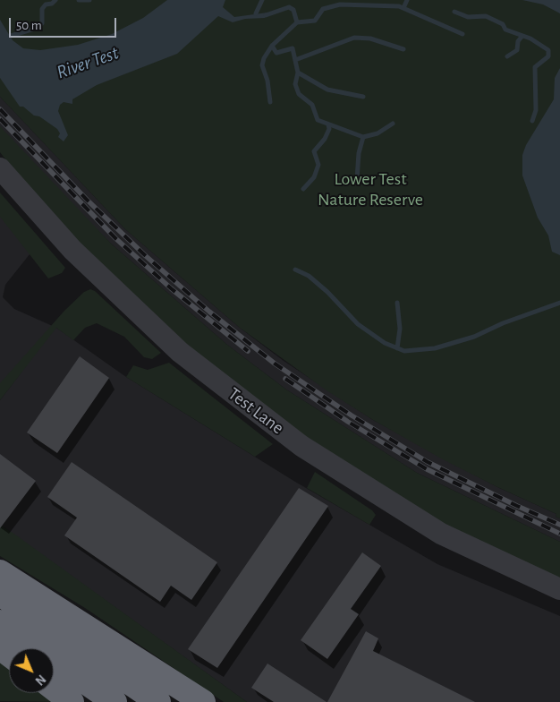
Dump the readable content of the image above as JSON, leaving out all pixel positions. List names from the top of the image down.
{
  "streets": {
    "street": ["Test Lane"]
  },
  "water": ["River Test"],
  "parks": ["Lower Test Nature Reserve"],
  "scale_bar": "50 m",
  "north": "bottom right"
}
